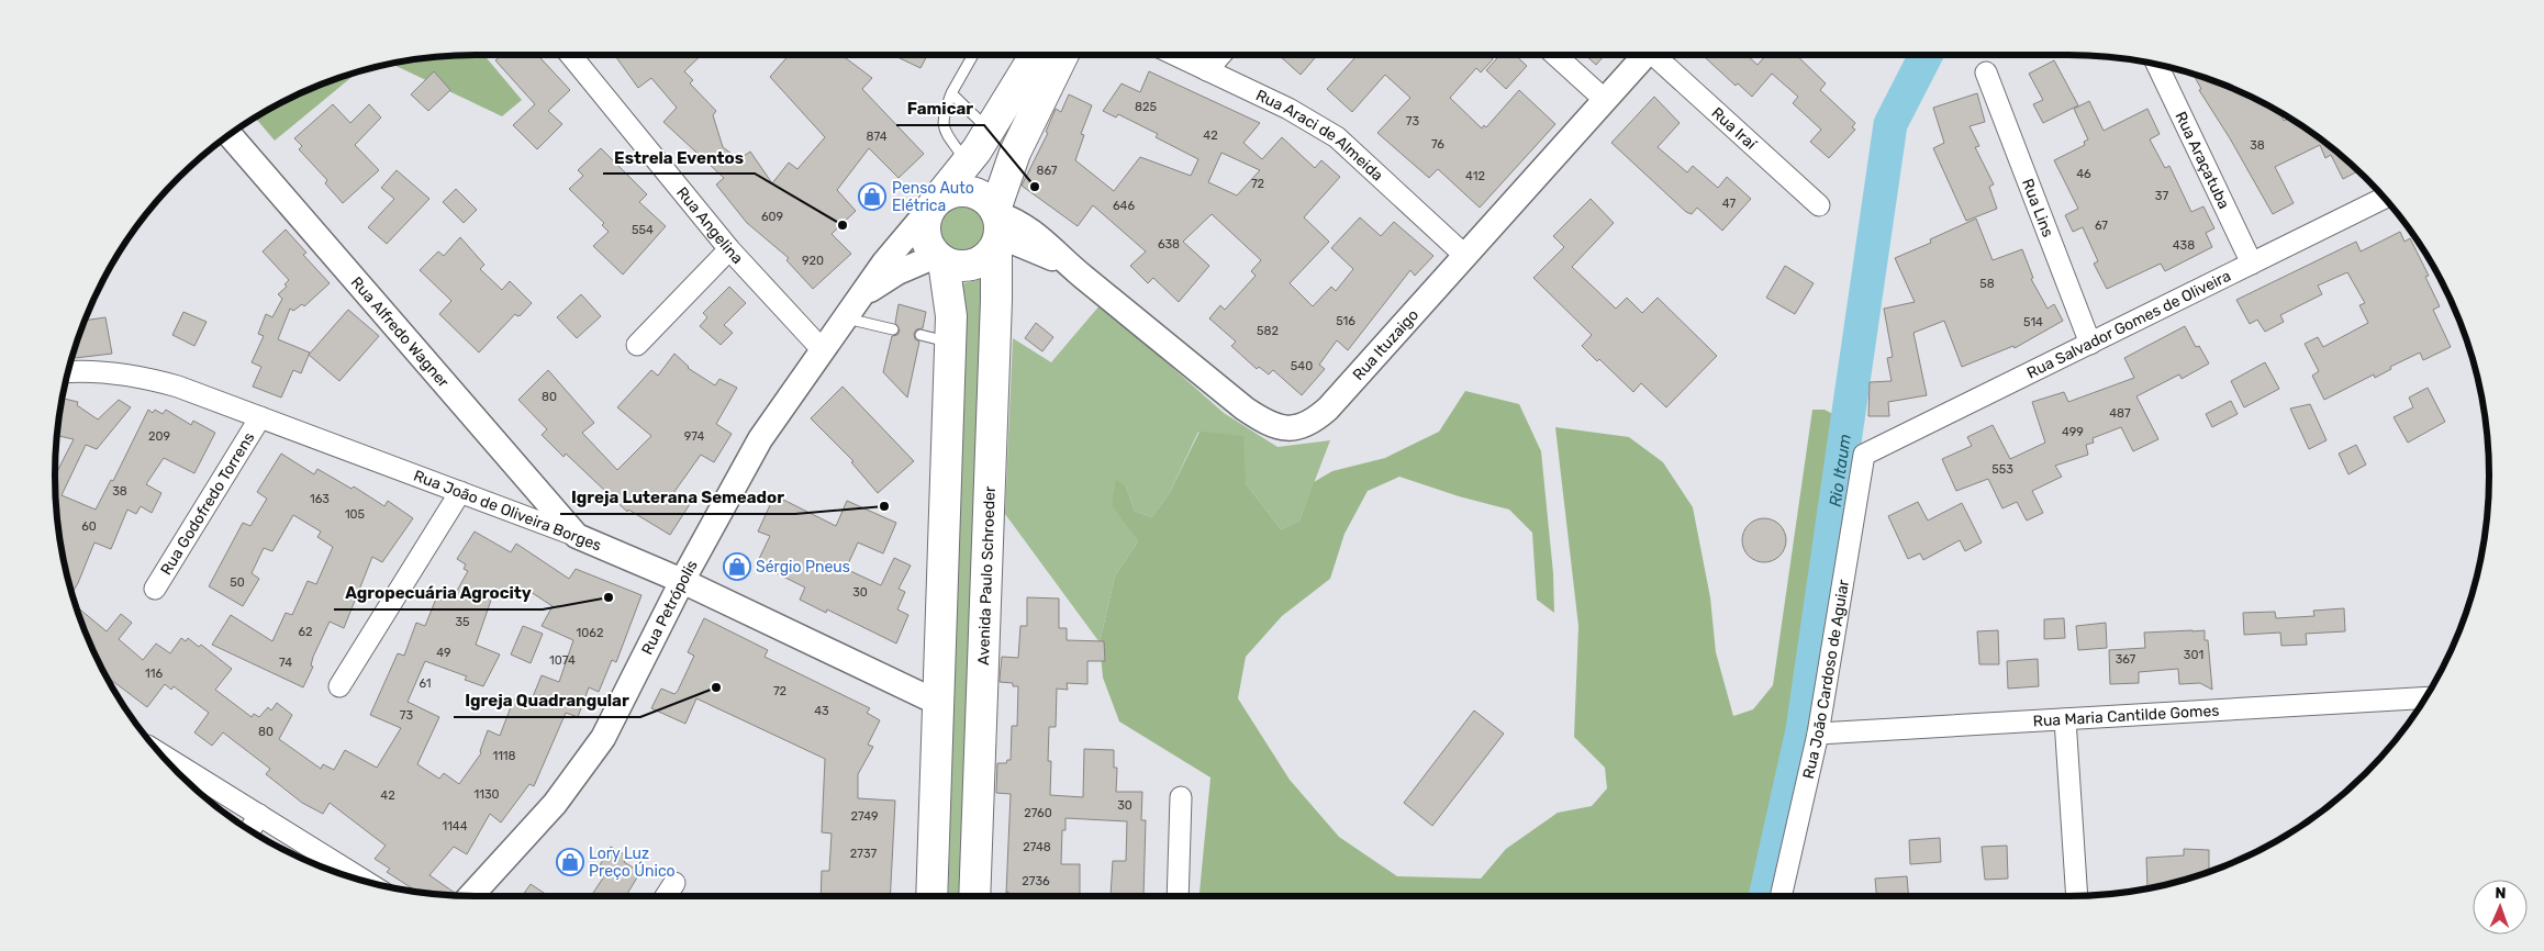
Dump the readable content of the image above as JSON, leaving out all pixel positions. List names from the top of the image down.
{
  "streets": {
    "main road": ["Avenida Paulo Schroeder", "Rua Petrópolis"],
    "street": [
      "Rua Iraí",
      "Rua Araci de Almeida",
      "Rua Araçatuba",
      "Rua Lins",
      "Rua Angelina",
      "Rua Salvador Gomes de Oliveira",
      "Rua Alfredo Wagner",
      "Rua Ituzaigo",
      "Rua Godofredo Torrens",
      "Rua João de Oliveira Borges",
      "Rua João Cardoso de Aguiar",
      "Rua Maria Cantilde Gomes"
    ]
  },
  "crossings": [
    ["Rua Araci de Almeida", "Rua Ituzaigo"],
    ["Rua Araçatuba", "Rua Salvador Gomes de Oliveira"],
    ["Rua Lins", "Rua Salvador Gomes de Oliveira"],
    ["Rua Angelina", "Rua Petrópolis"],
    ["Rua Salvador Gomes de Oliveira", "Rua João Cardoso de Aguiar"],
    ["Rua Alfredo Wagner", "Rua João de Oliveira Borges"],
    ["Rua Ituzaigo", "Avenida Paulo Schroeder"],
    ["Rua Ituzaigo", "Rua Petrópolis"],
    ["Rua Godofredo Torrens", "Rua João de Oliveira Borges"],
    ["Rua João de Oliveira Borges", "Rua Petrópolis"],
    ["Avenida Paulo Schroeder", "Rua Petrópolis"],
    ["Rua João Cardoso de Aguiar", "Rua Maria Cantilde Gomes"]
  ],
  "water": ["Rio Itaum"],
  "places": {
    "other": [
      "Famicar",
      "Estrela Eventos",
      "Igreja Luterana Semeador",
      "Agropecuária Agrocity",
      "Igreja Quadrangular"
    ],
    "shop": ["Penso Auto Elétrica", "Sérgio Pneus", "Lory Luz Preço Único"]
  },
  "house_numbers": [
    "825",
    "73",
    "42",
    "874",
    "76",
    "38",
    "867",
    "46",
    "412",
    "72",
    "37",
    "47",
    "646",
    "609",
    "67",
    "554",
    "638",
    "438",
    "920",
    "58",
    "516",
    "514",
    "582",
    "540",
    "80",
    "487",
    "499",
    "209",
    "974",
    "553",
    "38",
    "163",
    "105",
    "60",
    "50",
    "30",
    "35",
    "62",
    "1062",
    "49",
    "301",
    "367",
    "1074",
    "74",
    "116",
    "61",
    "72",
    "43",
    "73",
    "80",
    "1118",
    "1130",
    "42",
    "30",
    "2760",
    "2749",
    "1144",
    "2748",
    "2737",
    "2736"
  ],
  "north": "top"
}
